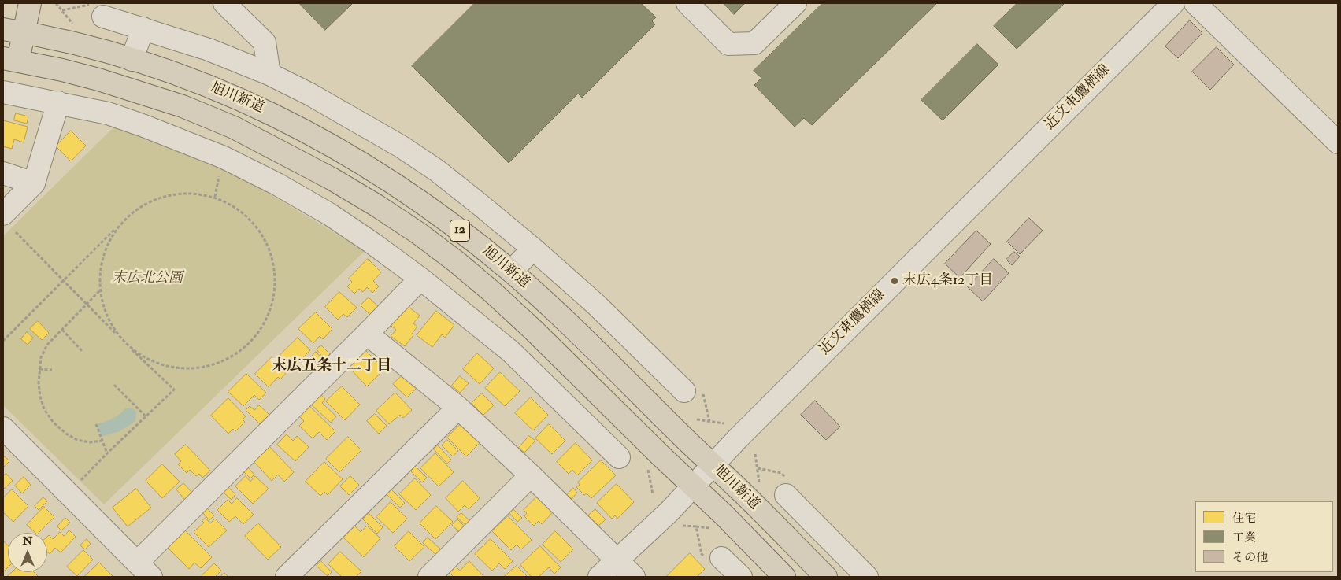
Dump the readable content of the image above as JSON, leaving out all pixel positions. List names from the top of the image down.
{
  "streets": {
    "main road": ["旭川新道", "12"],
    "street": ["近文東鷹栖線"]
  },
  "crossings": [
    ["近文東鷹栖線", "旭川新道"]
  ],
  "districts": ["末広五条十二丁目"],
  "parks": ["末広北公園"],
  "places": ["末広4条12丁目"],
  "legend": ["住宅", "工業", "その他"],
  "north": "top"
}
